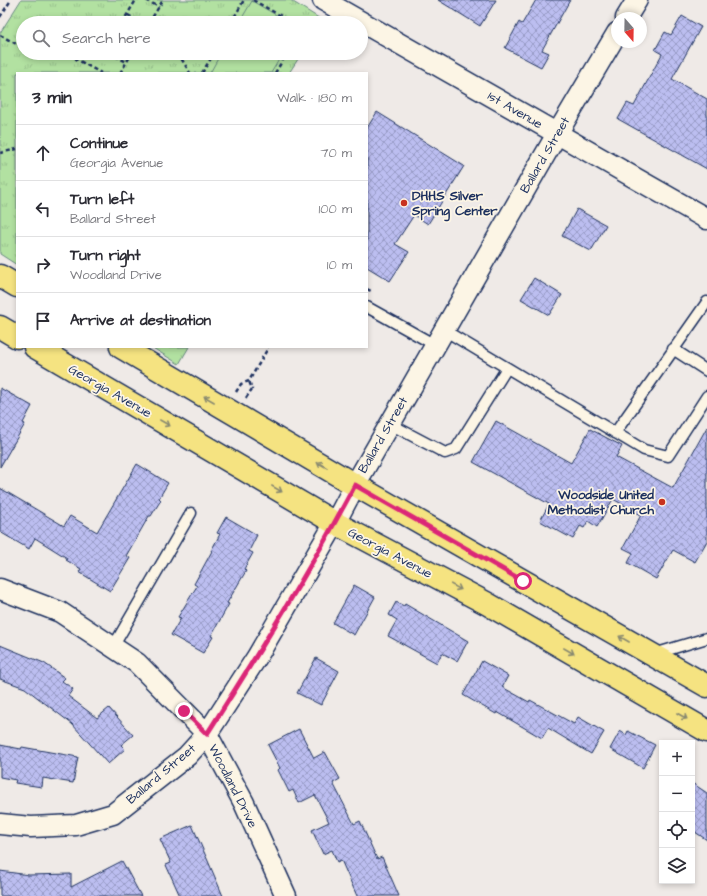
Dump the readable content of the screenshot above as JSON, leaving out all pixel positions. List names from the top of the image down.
{
  "streets": {
    "main road": ["Georgia Avenue"],
    "street": ["1st Avenue", "Ballard Street", "Woodland Drive"]
  },
  "crossings": [
    ["1st Avenue", "Ballard Street"],
    ["Ballard Street", "Georgia Avenue"],
    ["Ballard Street", "Woodland Drive"]
  ],
  "places": ["DHHS Silver Spring Center", "Woodside United Methodist Church"],
  "north": "bottom",
  "page": {
    "search": "Search here",
    "heading": ["3 min", "Walk · 180 m"],
    "list": [
      ["Continue", "Georgia Avenue", "70 m"],
      ["Turn left", "Ballard Street", "100 m"],
      ["Turn right", "Woodland Drive", "10 m"],
      "Arrive at destination"
    ],
    "map_buttons": ["+", "−"]
  }
}
